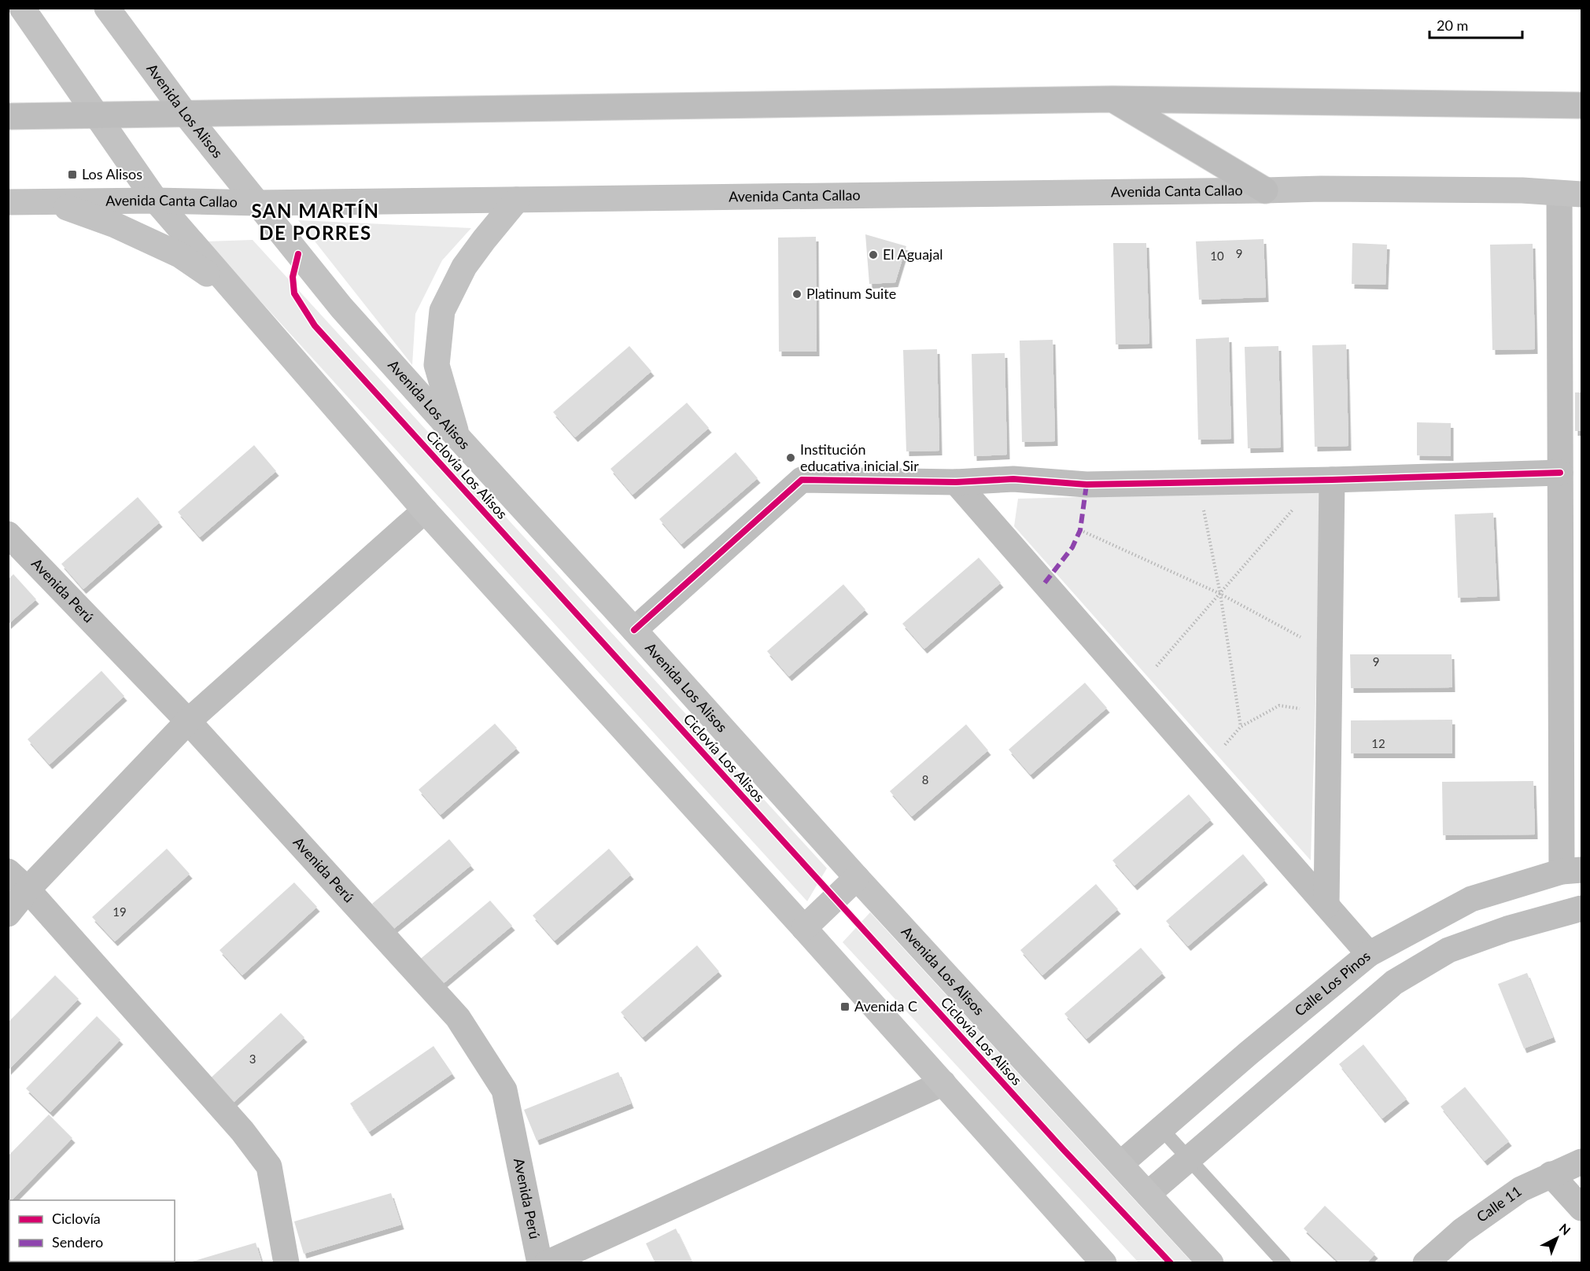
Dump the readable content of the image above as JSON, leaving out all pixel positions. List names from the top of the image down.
{
  "streets": {
    "main road": ["Avenida Los Alisos", "Avenida Canta Callao"],
    "street": ["Avenida Perú", "Calle Los Pinos", "Calle 11"],
    "cycle path": ["Ciclovía Los Alisos"]
  },
  "crossings": [
    ["Avenida Los Alisos", "Avenida Canta Callao"],
    ["Avenida Los Alisos", "Calle Los Pinos"]
  ],
  "districts": ["SAN MARTÍN DE PORRES"],
  "places": {
    "transit": ["Los Alisos", "Avenida C"],
    "other": ["El Aguajal", "Platinum Suite", "Institución educativa inicial Sir"]
  },
  "house_numbers": [
    "9",
    "10",
    "9",
    "12",
    "8",
    "19",
    "3"
  ],
  "legend": ["Ciclovía", "Sendero"],
  "scale_bar": "20 m",
  "north": "top right"
}
